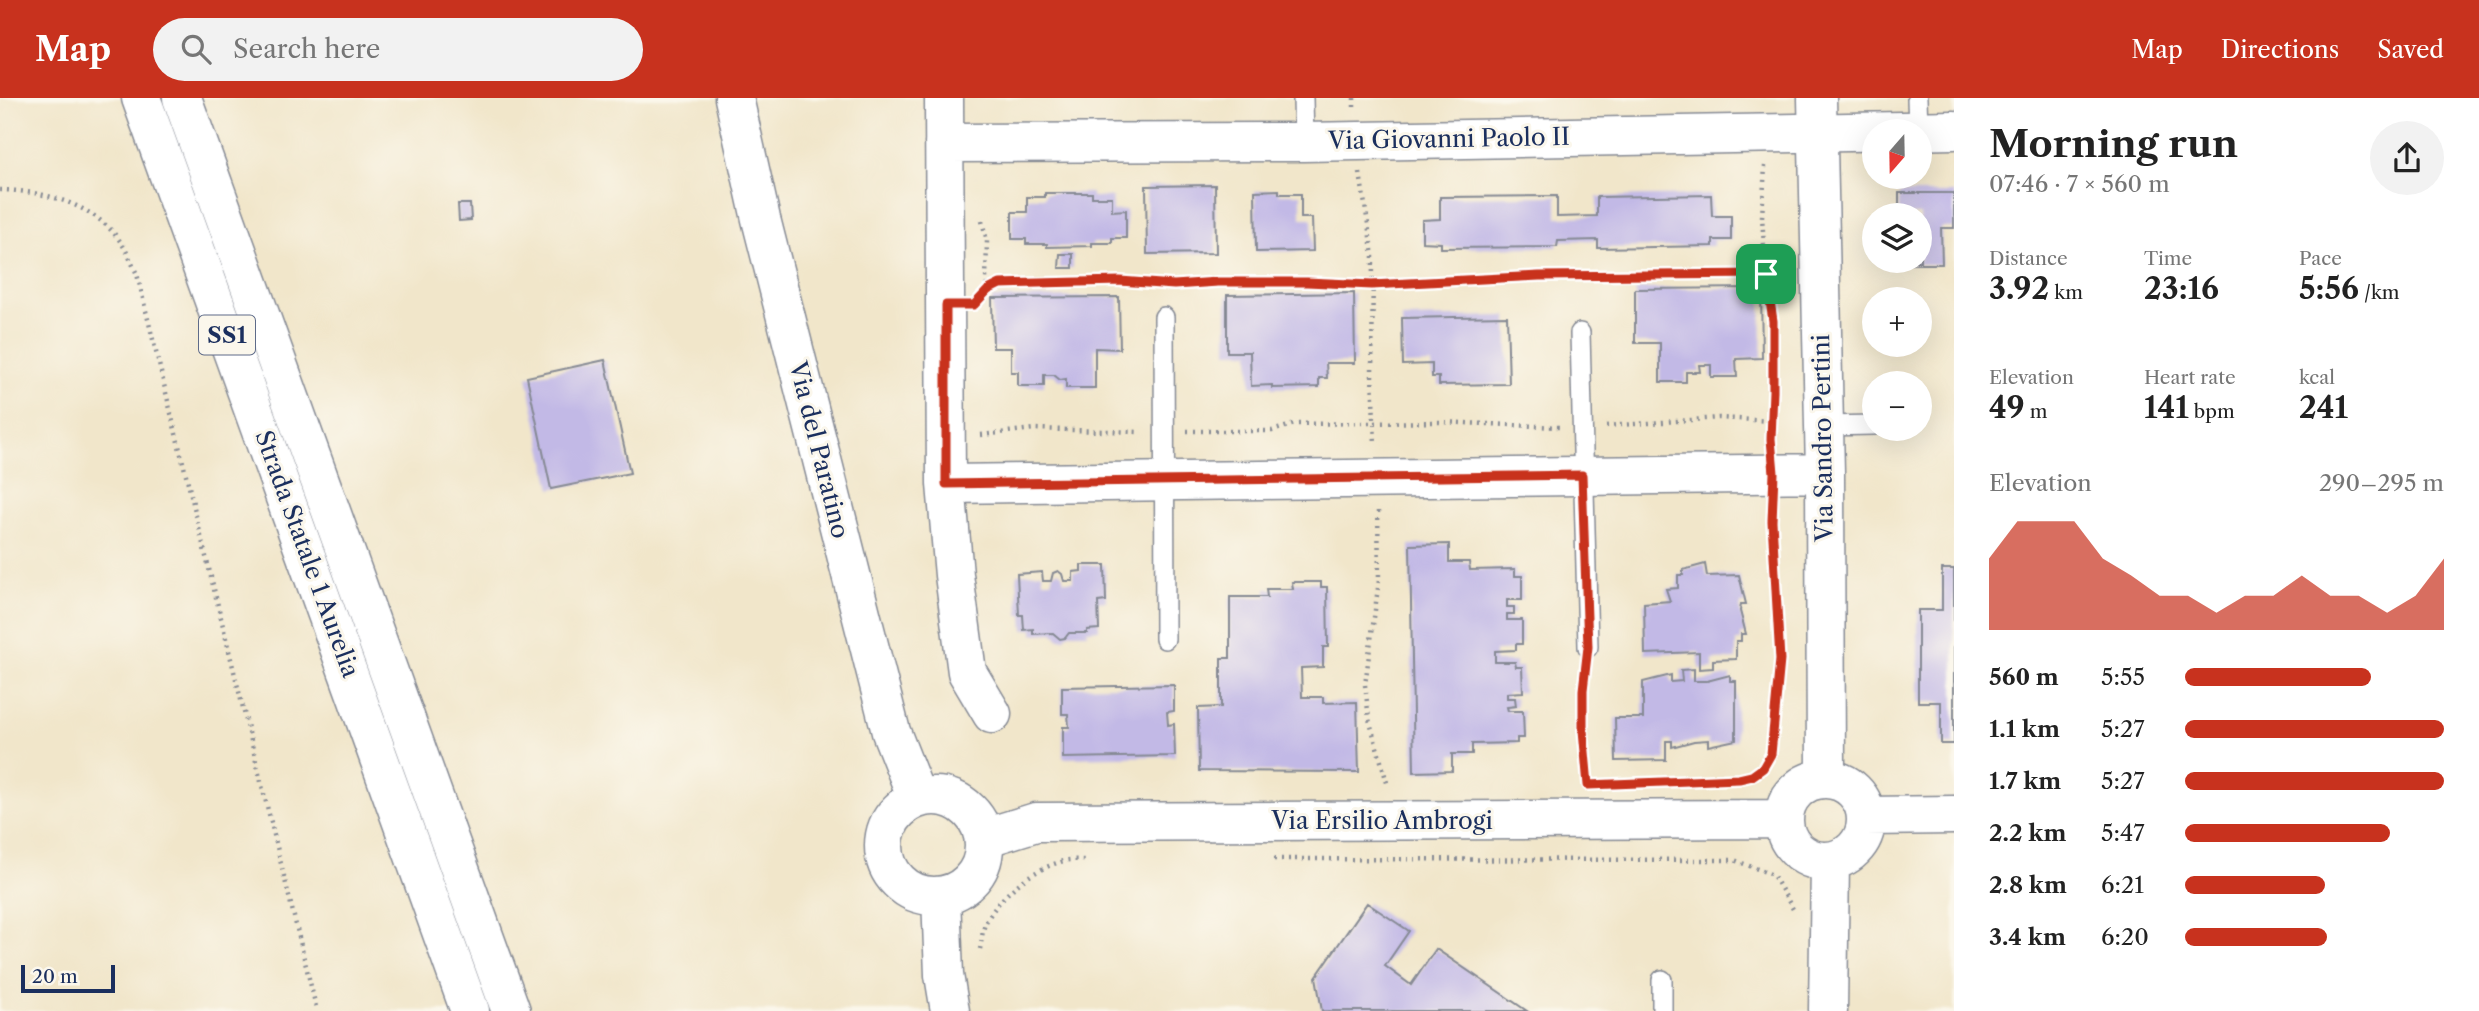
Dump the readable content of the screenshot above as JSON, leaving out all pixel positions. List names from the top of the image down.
{
  "streets": {
    "main road": [
      "Via Giovanni Paolo II",
      "SS1",
      "Via Sandro Pertini",
      "Via del Paratino",
      "Strada Statale 1 Aurelia",
      "Via Ersilio Ambrogi"
    ]
  },
  "crossings": [
    ["Via Giovanni Paolo II", "Via Sandro Pertini"],
    ["Via Sandro Pertini", "Via Ersilio Ambrogi"],
    ["Via del Paratino", "Via Ersilio Ambrogi"]
  ],
  "scale_bar": "20 m",
  "north": "bottom",
  "page": {
    "header": "Map",
    "search": "Search here",
    "nav": ["Map", "Directions", "Saved"],
    "heading": ["Morning run", "07:46 · 7 × 560 m"],
    "map_buttons": ["+", "−"],
    "stats": [
      ["Distance", "3.92 km"],
      ["Time", "23:16"],
      ["Pace", "5:56 /km"],
      ["Elevation", "49 m"],
      ["Heart rate", "141 bpm"],
      ["kcal", "241"]
    ],
    "chart": ["Elevation", "290–295 m"],
    "list": [
      {
        "name": "560 m",
        "note": "5:55"
      },
      {
        "name": "1.1 km",
        "note": "5:27"
      },
      {
        "name": "1.7 km",
        "note": "5:27"
      },
      {
        "name": "2.2 km",
        "note": "5:47"
      },
      {
        "name": "2.8 km",
        "note": "6:21"
      },
      {
        "name": "3.4 km",
        "note": "6:20"
      }
    ],
    "scale": "20 m"
  }
}
